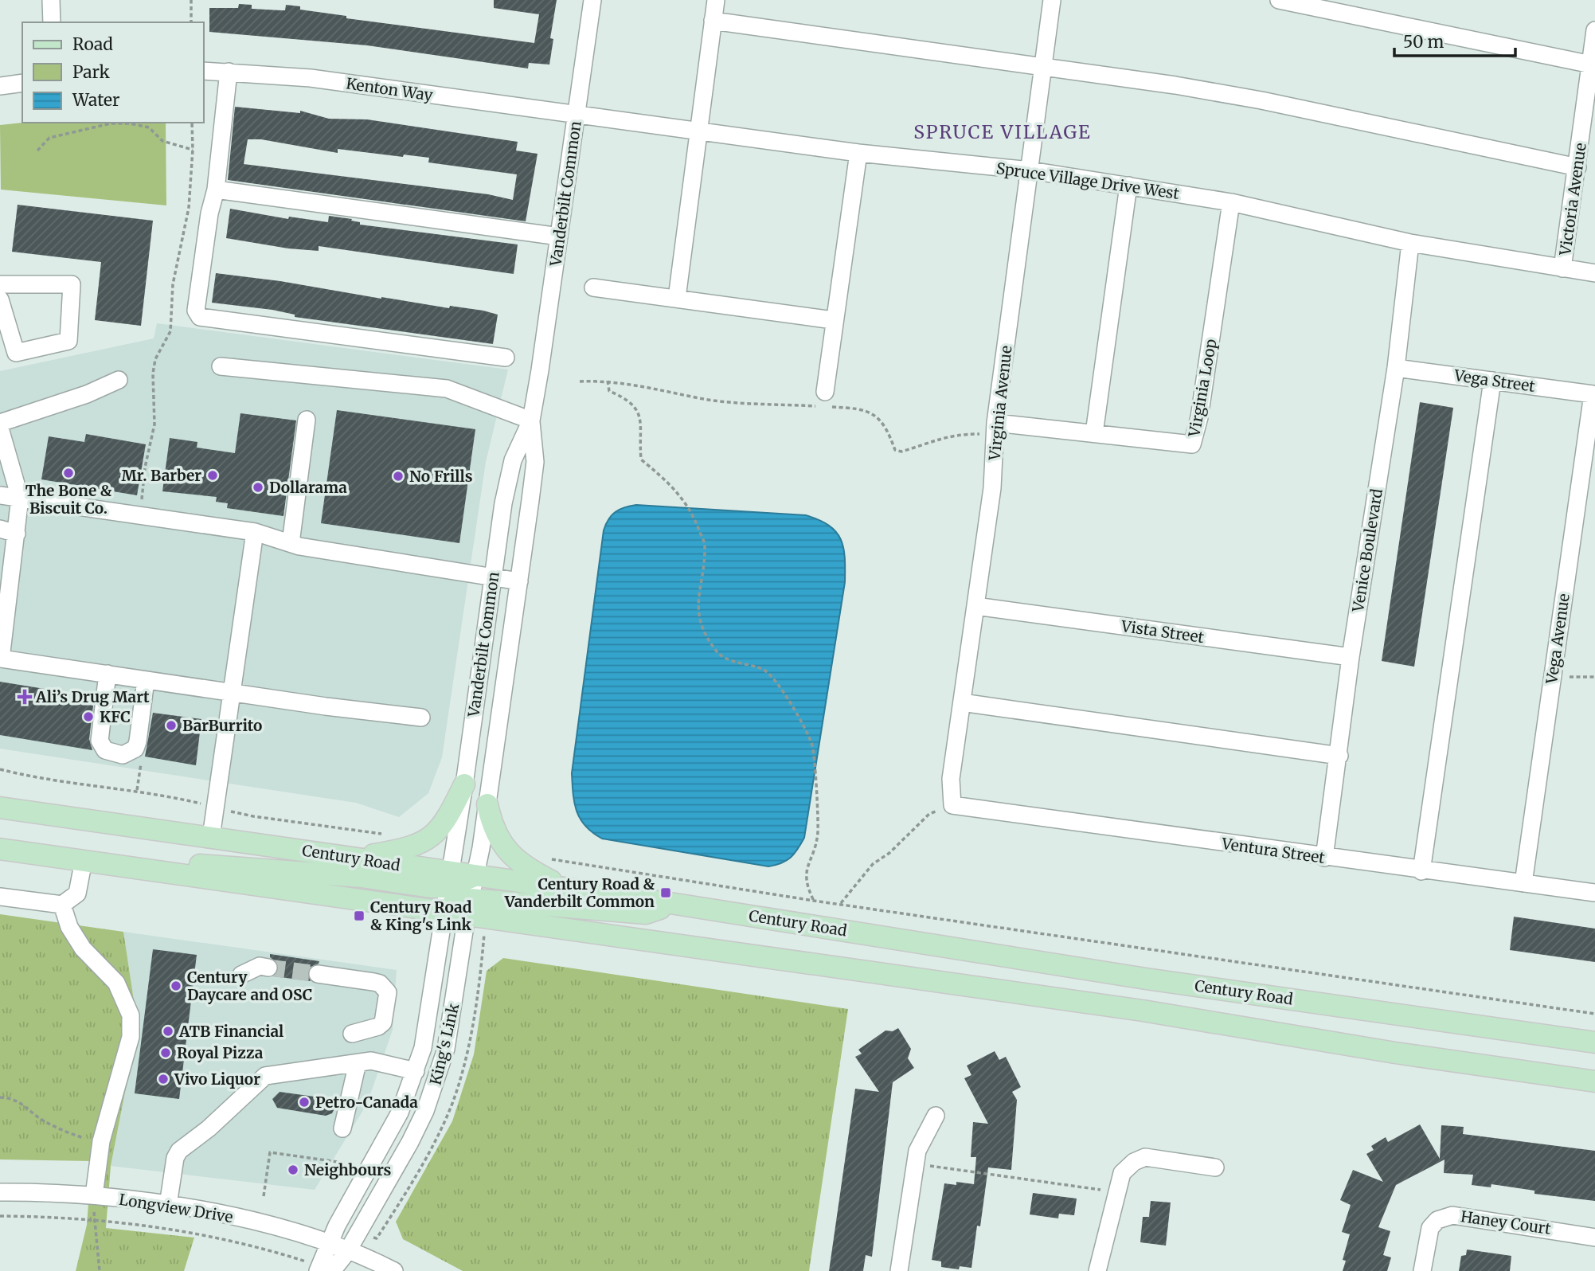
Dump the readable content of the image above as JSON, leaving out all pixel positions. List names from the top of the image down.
{
  "streets": {
    "main road": ["Century Road"],
    "street": [
      "Kenton Way",
      "Spruce Village Drive West",
      "Vanderbilt Common",
      "Victoria Avenue",
      "Vega Street",
      "Virginia Loop",
      "Virginia Avenue",
      "Venice Boulevard",
      "Vista Street",
      "Vega Avenue",
      "Ventura Street",
      "King's Link",
      "Longview Drive",
      "Haney Court"
    ]
  },
  "crossings": [
    ["Kenton Way", "Spruce Village Drive West"],
    ["Kenton Way", "Vanderbilt Common"],
    ["Spruce Village Drive West", "Vanderbilt Common"],
    ["Spruce Village Drive West", "Victoria Avenue"],
    ["Spruce Village Drive West", "Virginia Loop"],
    ["Spruce Village Drive West", "Virginia Avenue"],
    ["Spruce Village Drive West", "Venice Boulevard"],
    ["Vanderbilt Common", "Century Road"],
    ["Vanderbilt Common", "King's Link"],
    ["Vega Street", "Venice Boulevard"],
    ["Vega Street", "Vega Avenue"],
    ["Virginia Loop", "Virginia Avenue"],
    ["Virginia Avenue", "Vista Street"],
    ["Virginia Avenue", "Ventura Street"],
    ["Venice Boulevard", "Vista Street"],
    ["Venice Boulevard", "Ventura Street"],
    ["Vega Avenue", "Ventura Street"],
    ["Century Road", "King's Link"],
    ["King's Link", "Longview Drive"]
  ],
  "districts": ["SPRUCE VILLAGE"],
  "places": {
    "other": [
      "The Bone & Biscuit Co.",
      "Mr. Barber",
      "No Frills",
      "Dollarama",
      "KFC",
      "BarBurrito",
      "Century Daycare and OSC",
      "ATB Financial",
      "Royal Pizza",
      "Vivo Liquor",
      "Petro-Canada",
      "Neighbours"
    ],
    "health": ["Ali’s Drug Mart"],
    "transit": ["Century Road & Vanderbilt Common", "Century Road & King's Link"]
  },
  "legend": ["Road", "Park", "Water"],
  "scale_bar": "50 m"
}
